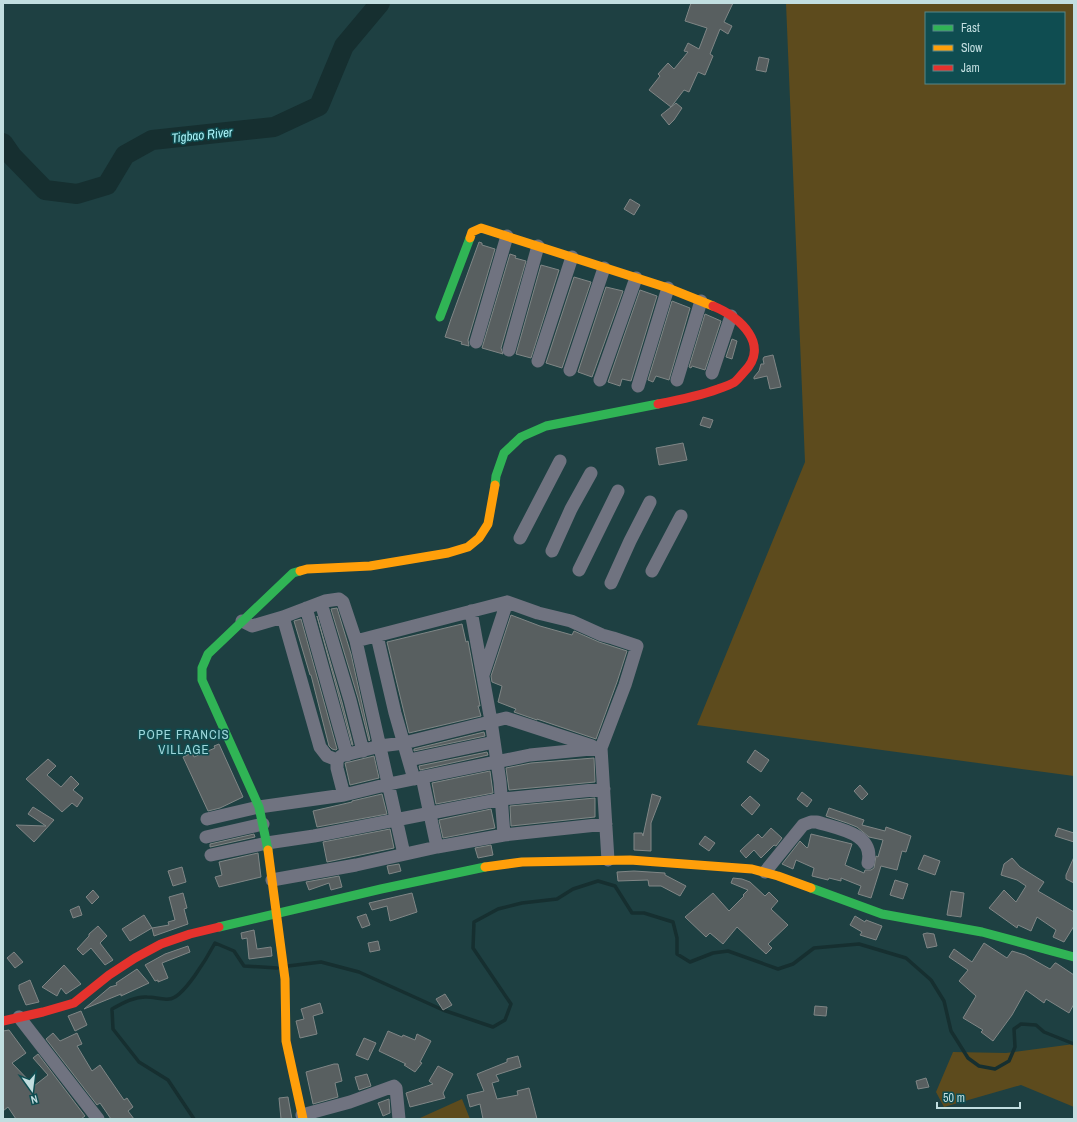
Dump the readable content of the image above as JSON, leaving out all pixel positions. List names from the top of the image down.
{
  "districts": ["POPE FRANCIS VILLAGE"],
  "water": ["Tigbao River"],
  "legend": ["Fast", "Slow", "Jam"],
  "scale_bar": "50 m",
  "north": "bottom"
}
